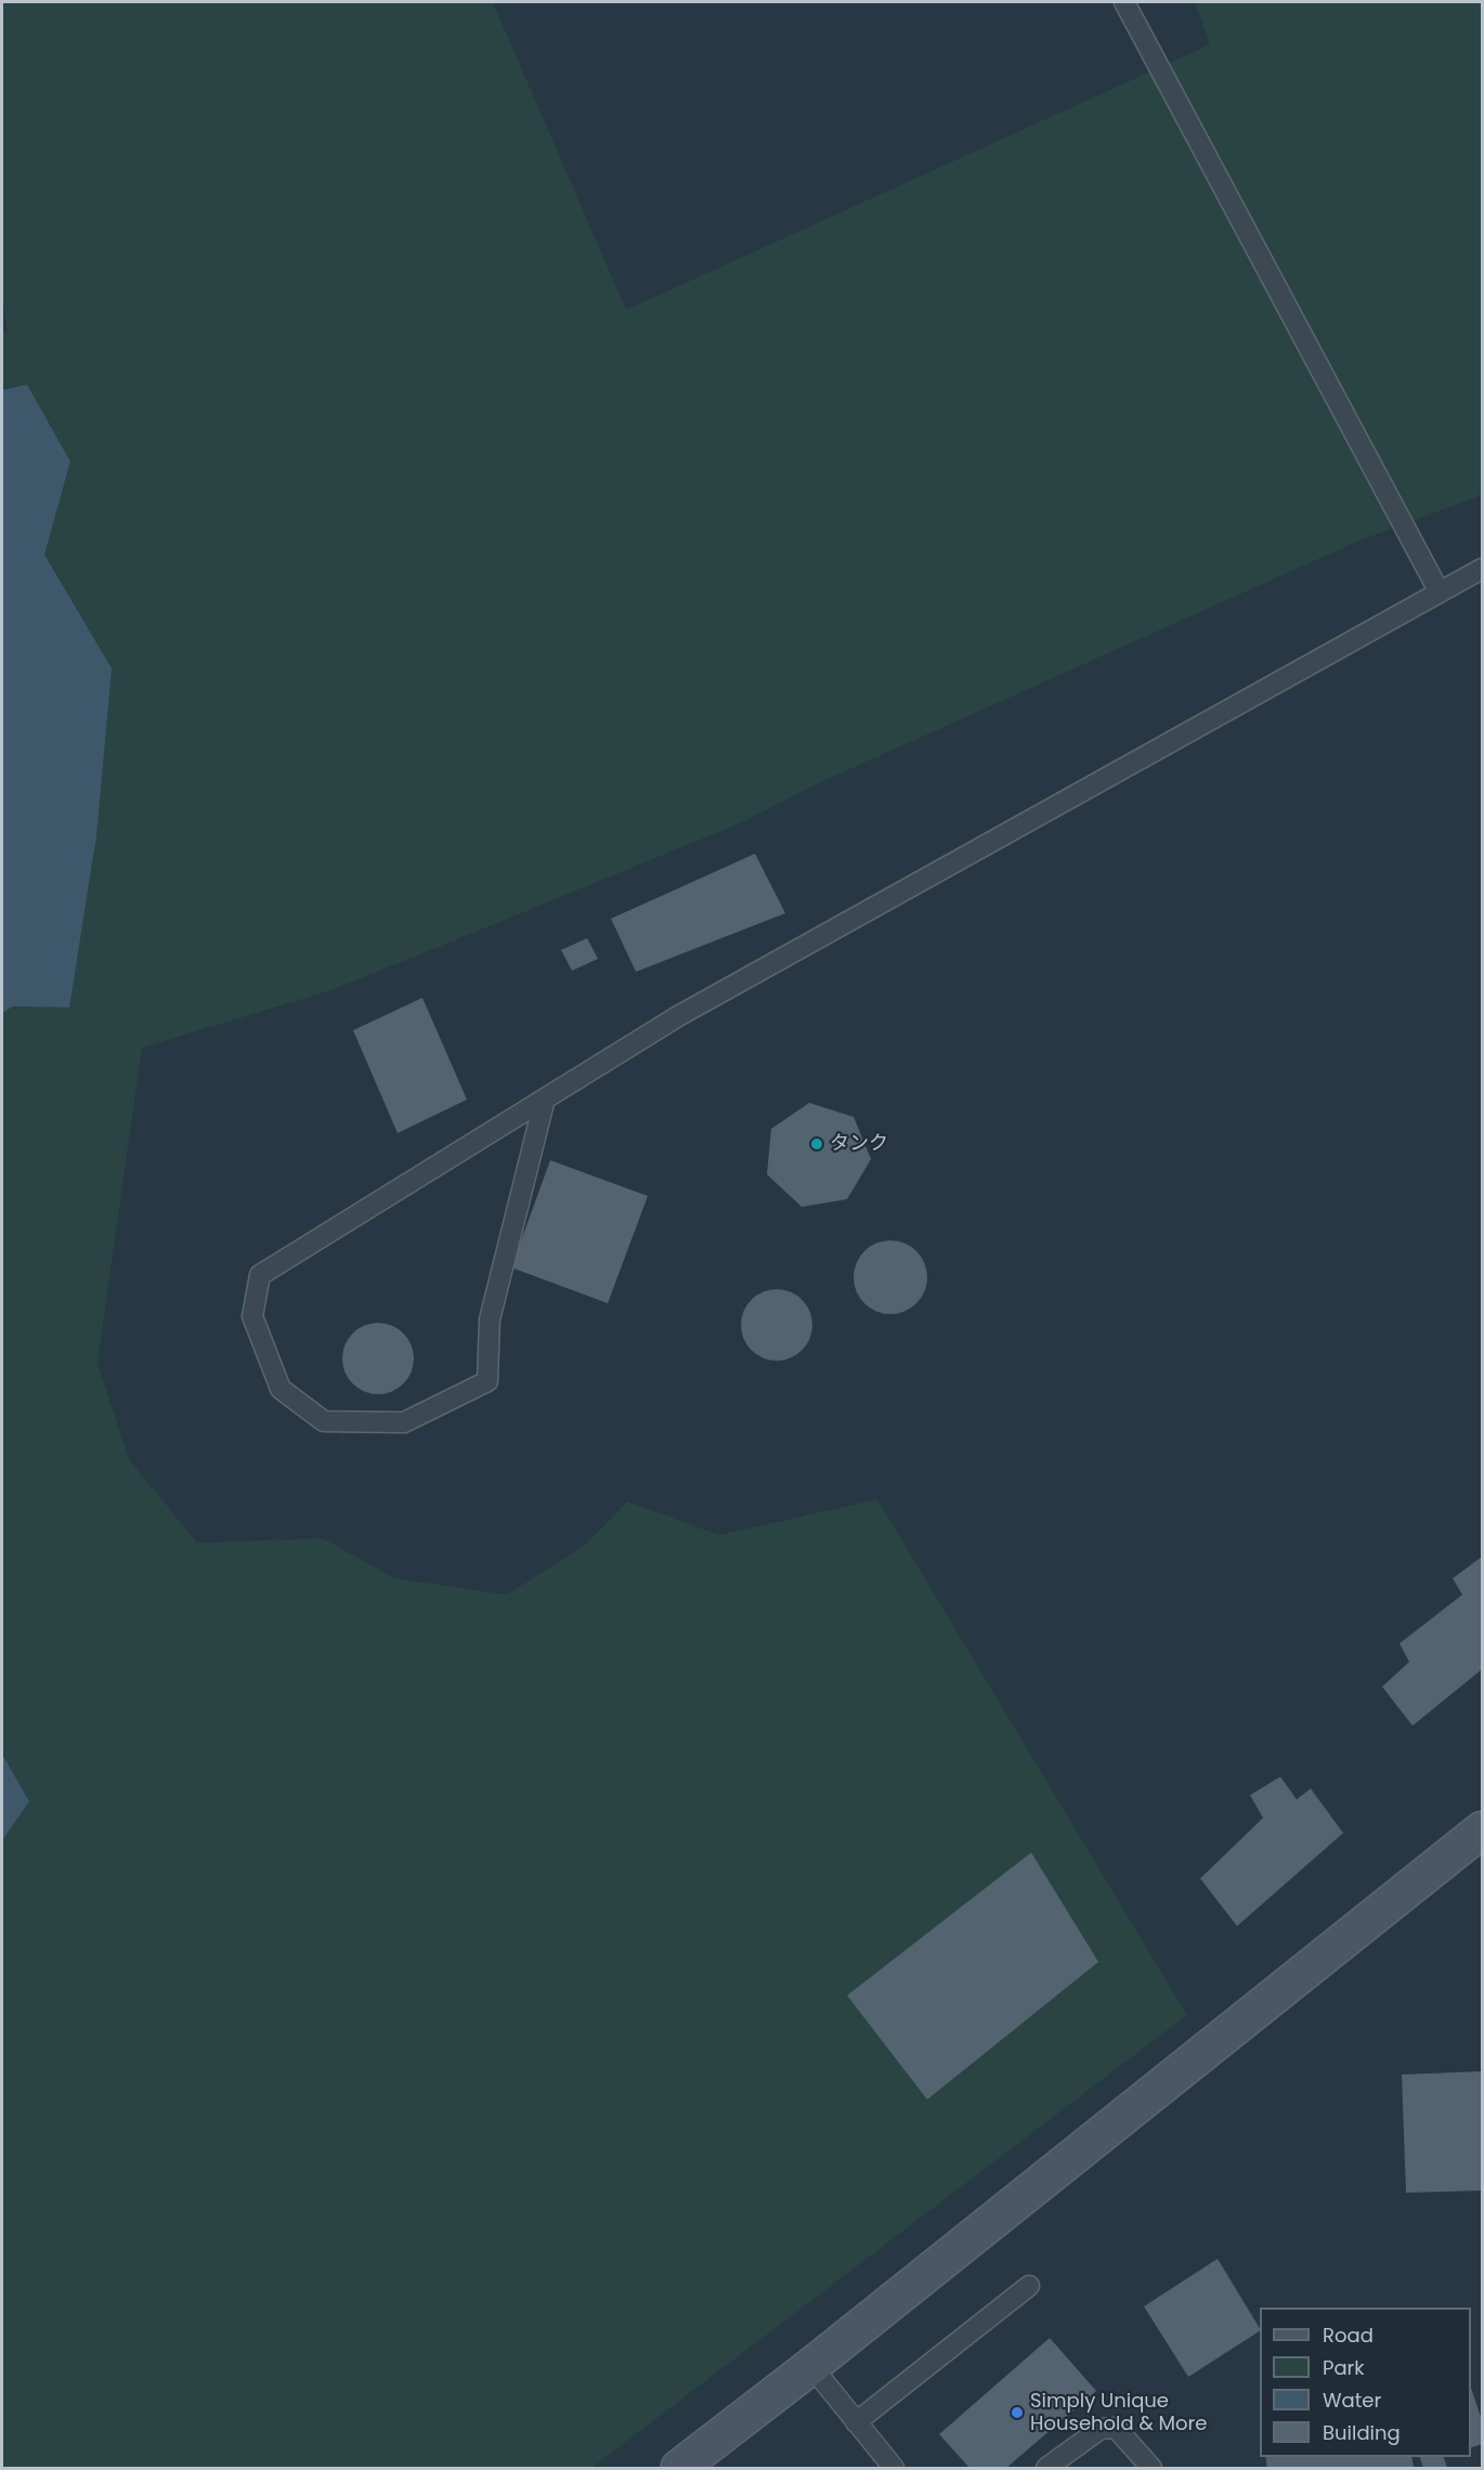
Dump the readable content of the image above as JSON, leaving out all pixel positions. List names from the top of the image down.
{
  "places": ["タンク", "Simply Unique Household & More"],
  "legend": [
    "Road",
    "Park",
    "Water",
    "Building"
  ]
}
